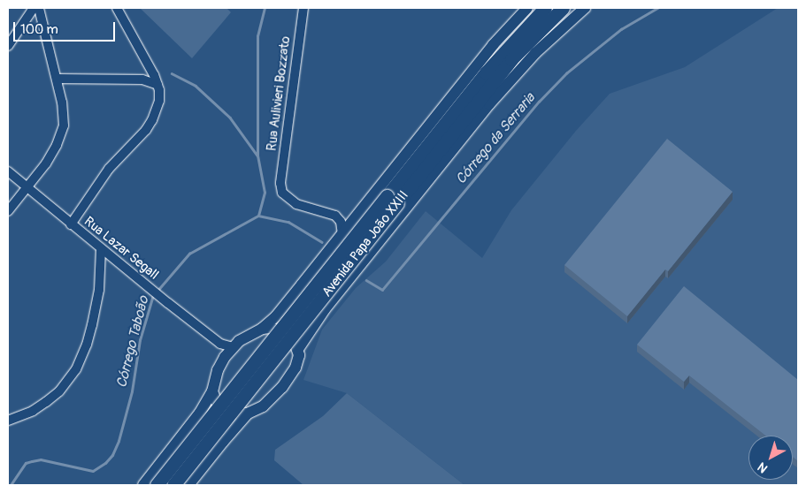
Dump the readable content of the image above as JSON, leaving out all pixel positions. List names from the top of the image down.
{
  "streets": {
    "highway": ["Avenida Papa João XXIII"],
    "street": ["Rua Aulivieri Bozzato", "Rua Lazar Segall"]
  },
  "crossings": [
    ["Rua Aulivieri Bozzato", "Avenida Papa João XXIII"],
    ["Avenida Papa João XXIII", "Rua Lazar Segall"]
  ],
  "water": ["Córrego da Serraria", "Córrego Taboão"],
  "scale_bar": "100 m",
  "north": "bottom left"
}
